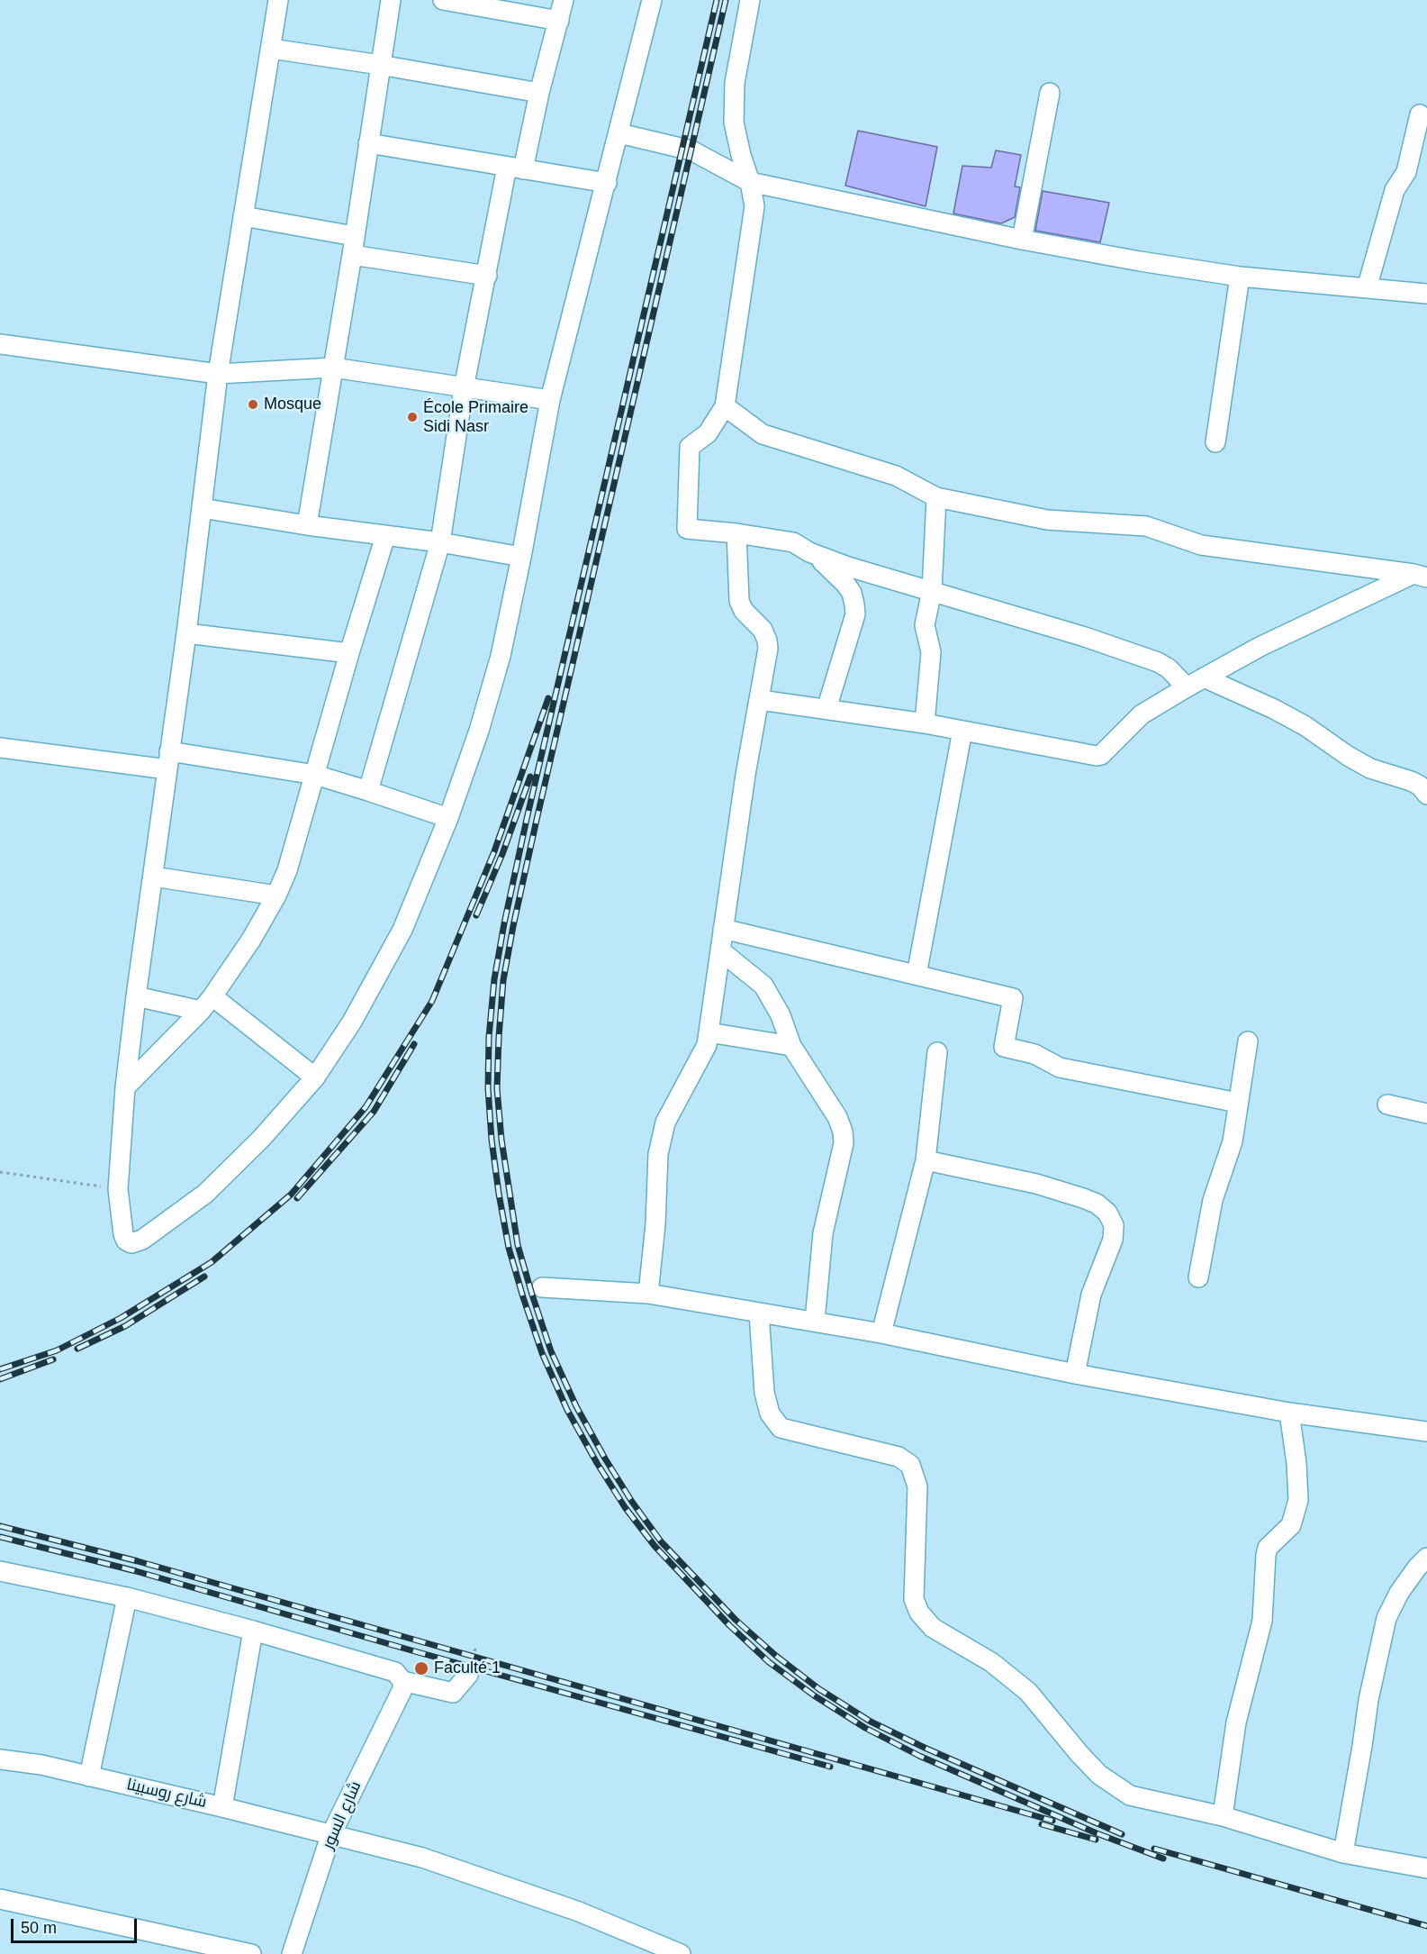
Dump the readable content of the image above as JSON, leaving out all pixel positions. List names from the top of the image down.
{
  "streets": {
    "street": ["شارع روسبينا", "شارع السور"]
  },
  "crossings": [
    ["شارع روسبينا", "شارع السور"]
  ],
  "places": ["Mosque", "École Primaire Sidi Nasr", "Faculté 1"],
  "scale_bar": "50 m"
}
